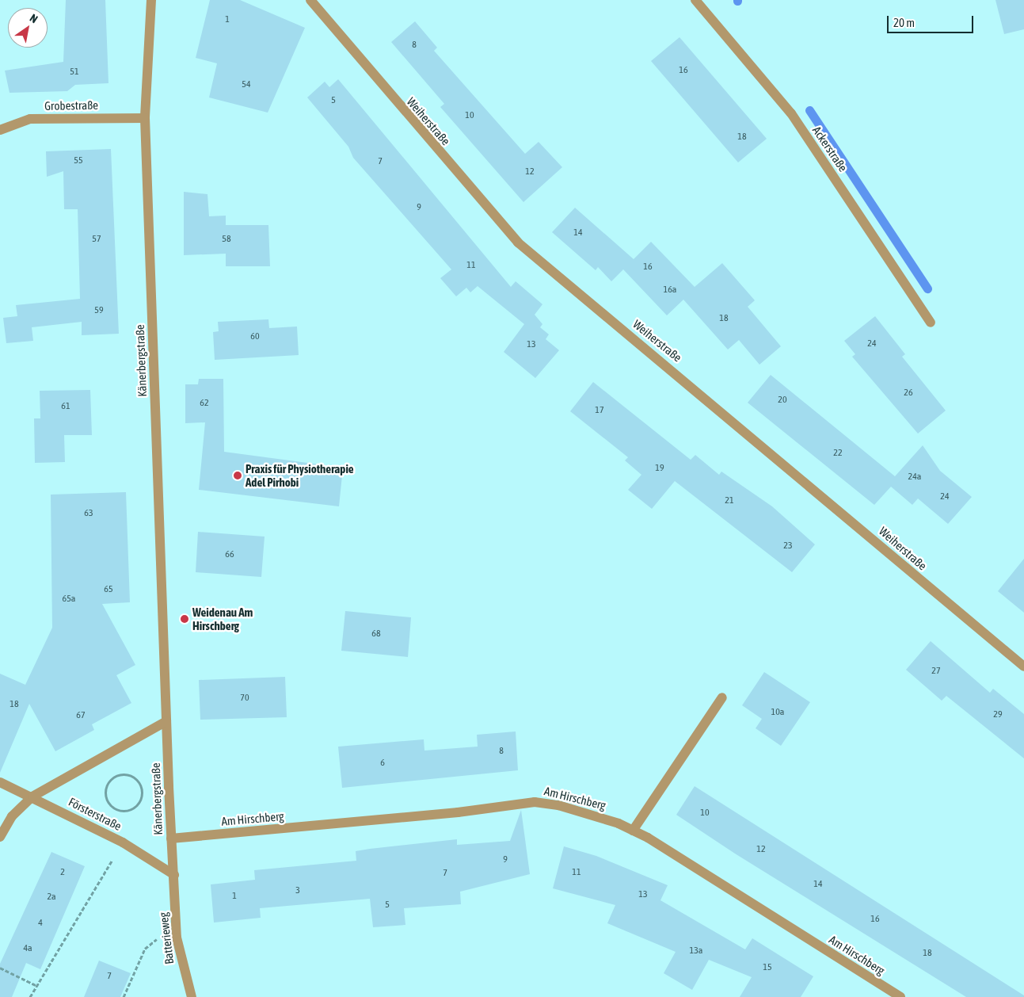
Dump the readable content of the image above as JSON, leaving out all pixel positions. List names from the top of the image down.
{
  "streets": {
    "street": [
      "Grobestraße",
      "Weiherstraße",
      "Ackerstraße",
      "Känerbergstraße",
      "Am Hirschberg",
      "Försterstraße",
      "Batterieweg"
    ]
  },
  "crossings": [
    ["Grobestraße", "Känerbergstraße"],
    ["Känerbergstraße", "Am Hirschberg"],
    ["Känerbergstraße", "Försterstraße"],
    ["Känerbergstraße", "Batterieweg"],
    ["Försterstraße", "Batterieweg"]
  ],
  "places": ["Praxis für Physiotherapie Adel Pirhobi", "Weidenau Am Hirschberg"],
  "house_numbers": [
    "1",
    "8",
    "16",
    "51",
    "54",
    "5",
    "10",
    "18",
    "55",
    "7",
    "12",
    "9",
    "14",
    "57",
    "58",
    "11",
    "16",
    "16a",
    "59",
    "18",
    "60",
    "24",
    "13",
    "26",
    "20",
    "62",
    "61",
    "17",
    "22",
    "19",
    "24a",
    "24",
    "21",
    "63",
    "23",
    "66",
    "65",
    "65a",
    "68",
    "27",
    "70",
    "18",
    "10a",
    "29",
    "67",
    "8",
    "6",
    "10",
    "12",
    "9",
    "2",
    "11",
    "7",
    "14",
    "3",
    "13",
    "1",
    "2a",
    "5",
    "16",
    "4",
    "4a",
    "13a",
    "18",
    "15",
    "7"
  ],
  "scale_bar": "20 m",
  "north": "top right"
}
